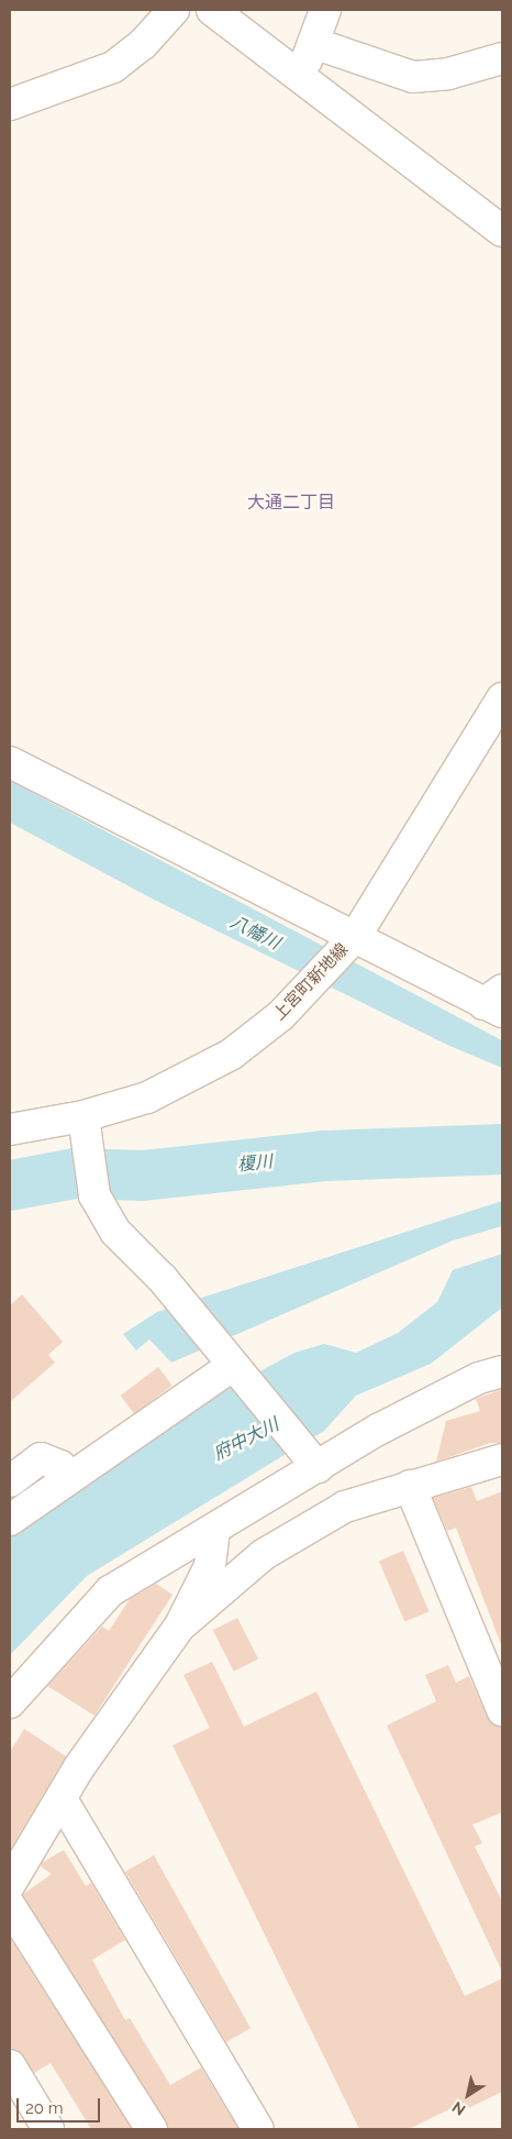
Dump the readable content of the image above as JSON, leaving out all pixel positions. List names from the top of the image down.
{
  "streets": {
    "street": ["上宮町新地線"]
  },
  "districts": ["大通二丁目"],
  "water": ["八幡川", "榎川", "府中大川"],
  "scale_bar": "20 m",
  "north": "bottom left"
}
